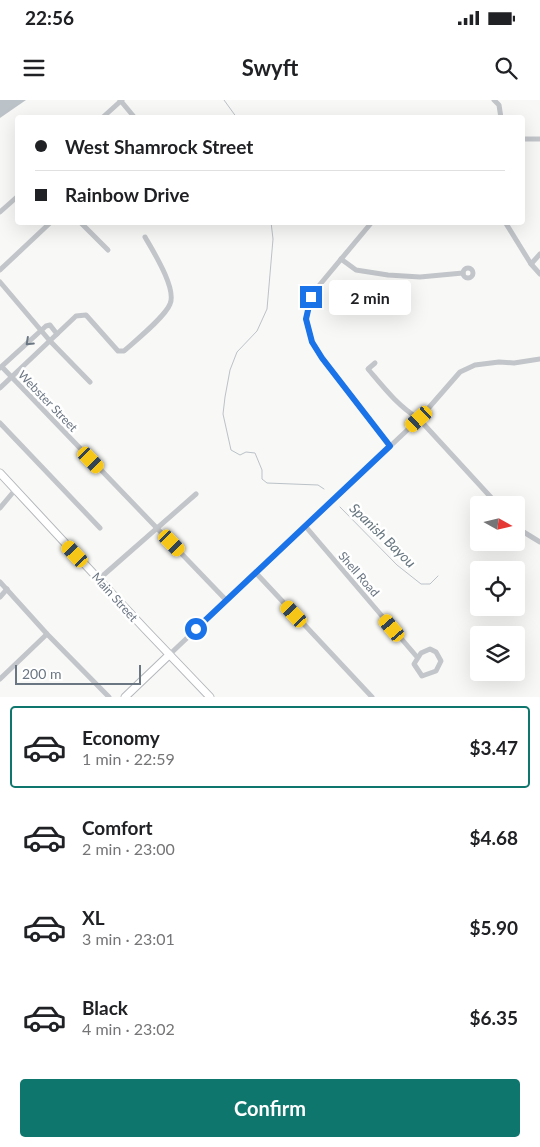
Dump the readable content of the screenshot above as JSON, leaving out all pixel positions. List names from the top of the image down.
{
  "streets": {
    "main road": ["Main Street"],
    "street": ["Webster Street", "Shell Road"]
  },
  "water": ["Spanish Bayou"],
  "scale_bar": "200 m",
  "north": "right",
  "page": {
    "status": "22:56",
    "header": "Swyft",
    "banner": ["West Shamrock Street", "Rainbow Drive"],
    "bubble": "2 min",
    "scale": "200 m",
    "list": [
      {
        "name": "Economy",
        "note": "1 min · 22:59",
        "value": "$3.47"
      },
      {
        "name": "Comfort",
        "note": "2 min · 23:00",
        "value": "$4.68"
      },
      {
        "name": "XL",
        "note": "3 min · 23:01",
        "value": "$5.90"
      },
      {
        "name": "Black",
        "note": "4 min · 23:02",
        "value": "$6.35"
      }
    ],
    "buttons": "Confirm"
  }
}
